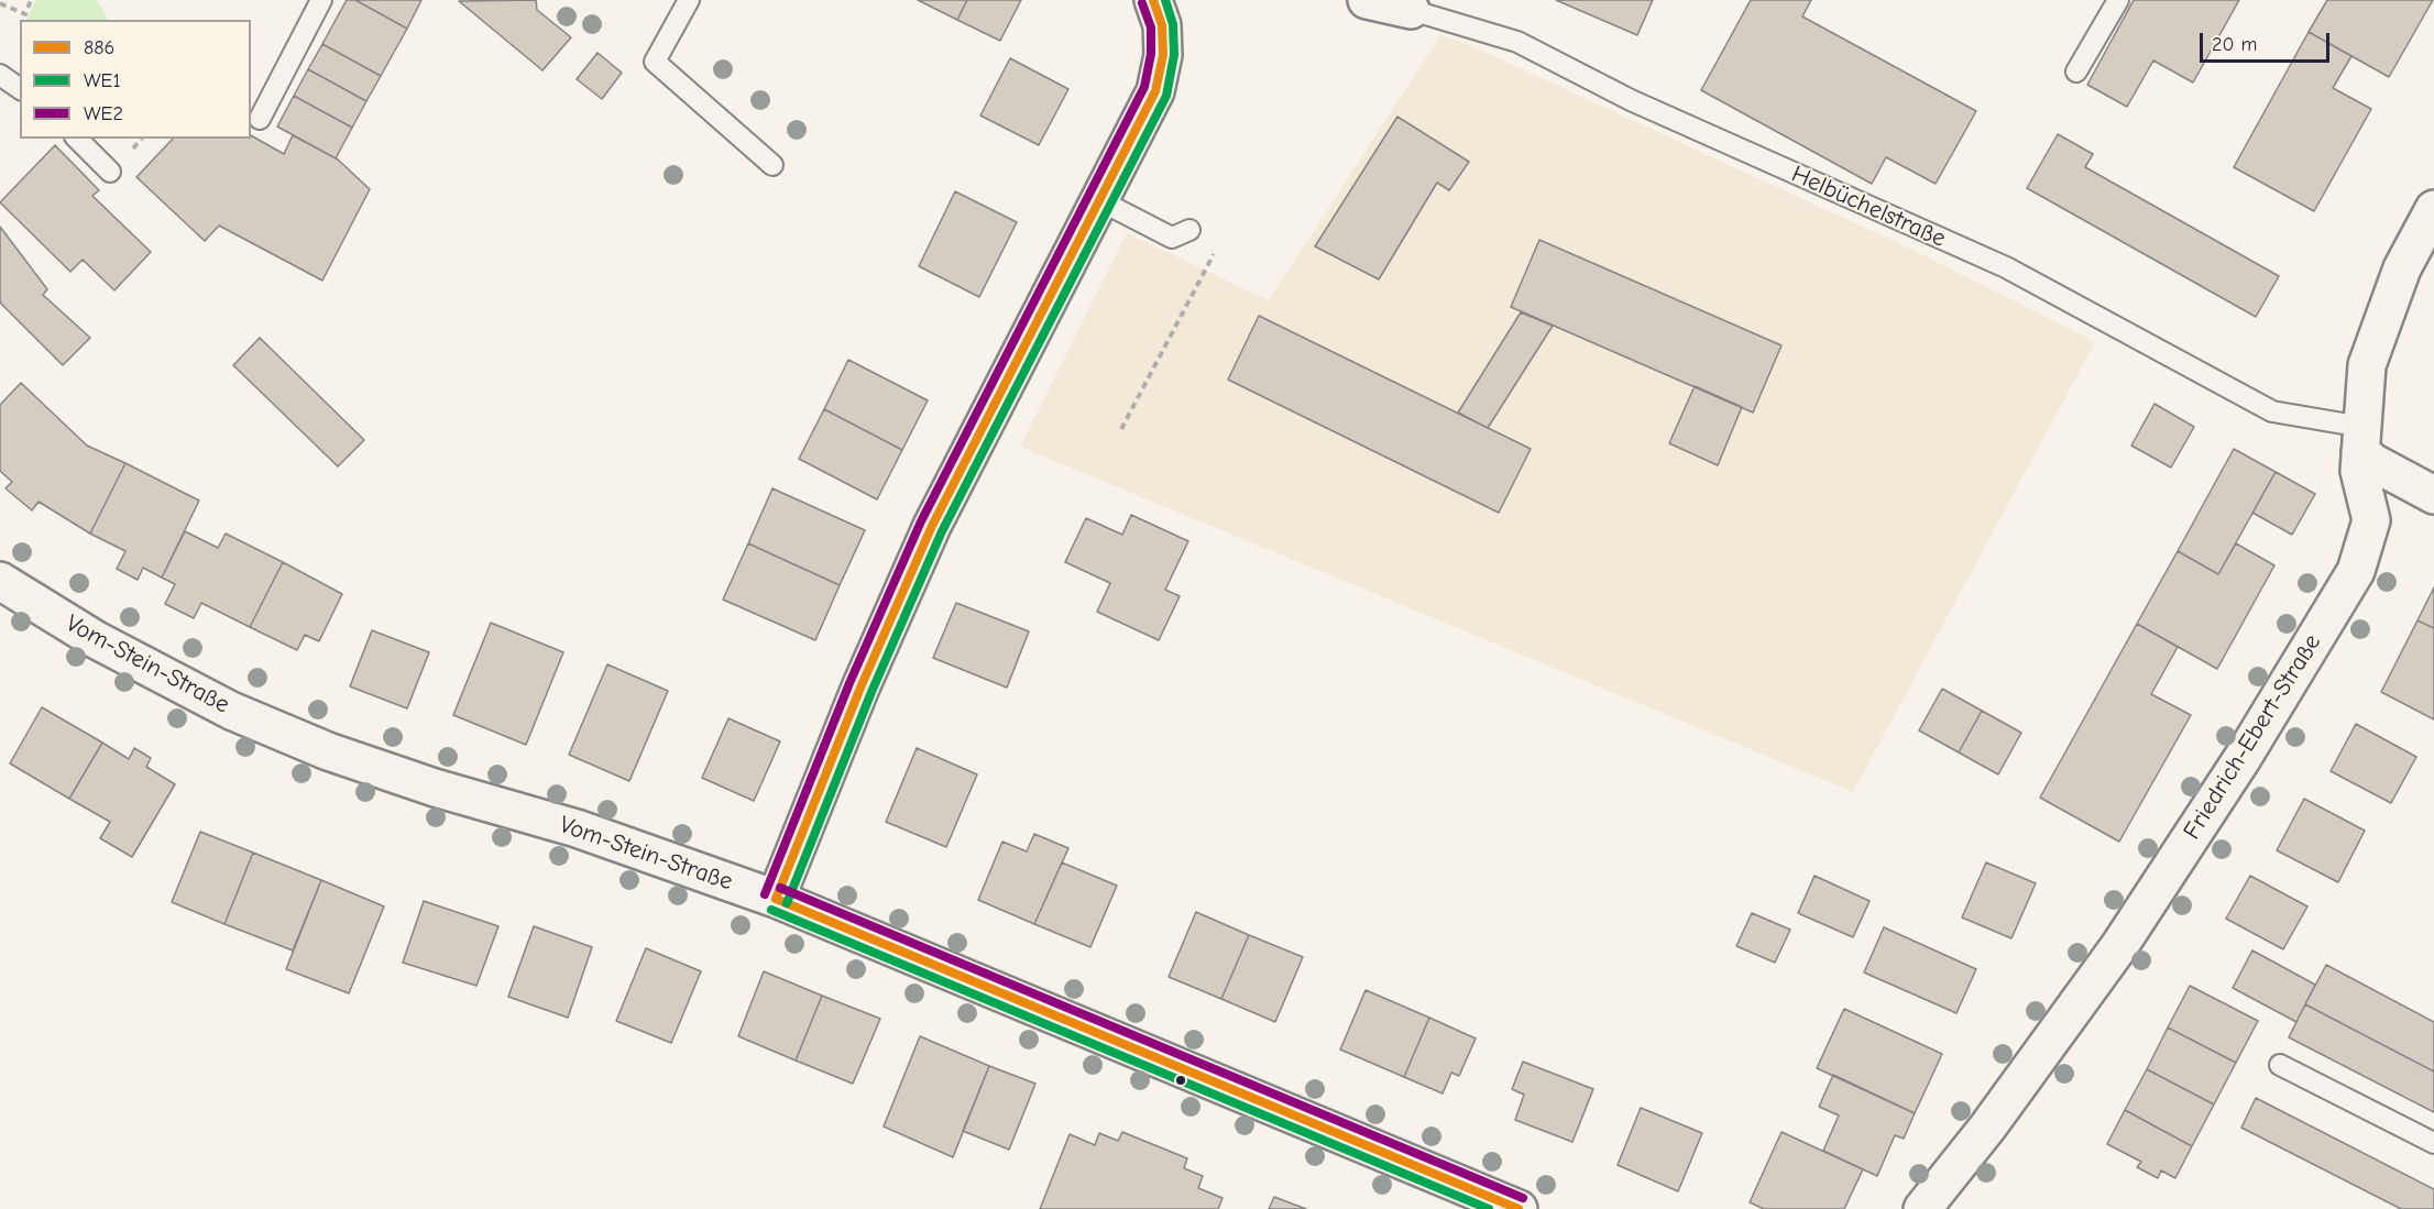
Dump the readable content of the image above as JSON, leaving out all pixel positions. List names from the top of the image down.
{
  "streets": {
    "street": ["Helbüchelstraße", "Vom-Stein-Straße", "Friedrich-Ebert-Straße"]
  },
  "crossings": [
    ["Helbüchelstraße", "Friedrich-Ebert-Straße"]
  ],
  "lines": ["transit line 886", "transit line WE1", "transit line WE2"],
  "legend": ["886", "WE1", "WE2"],
  "scale_bar": "20 m"
}
